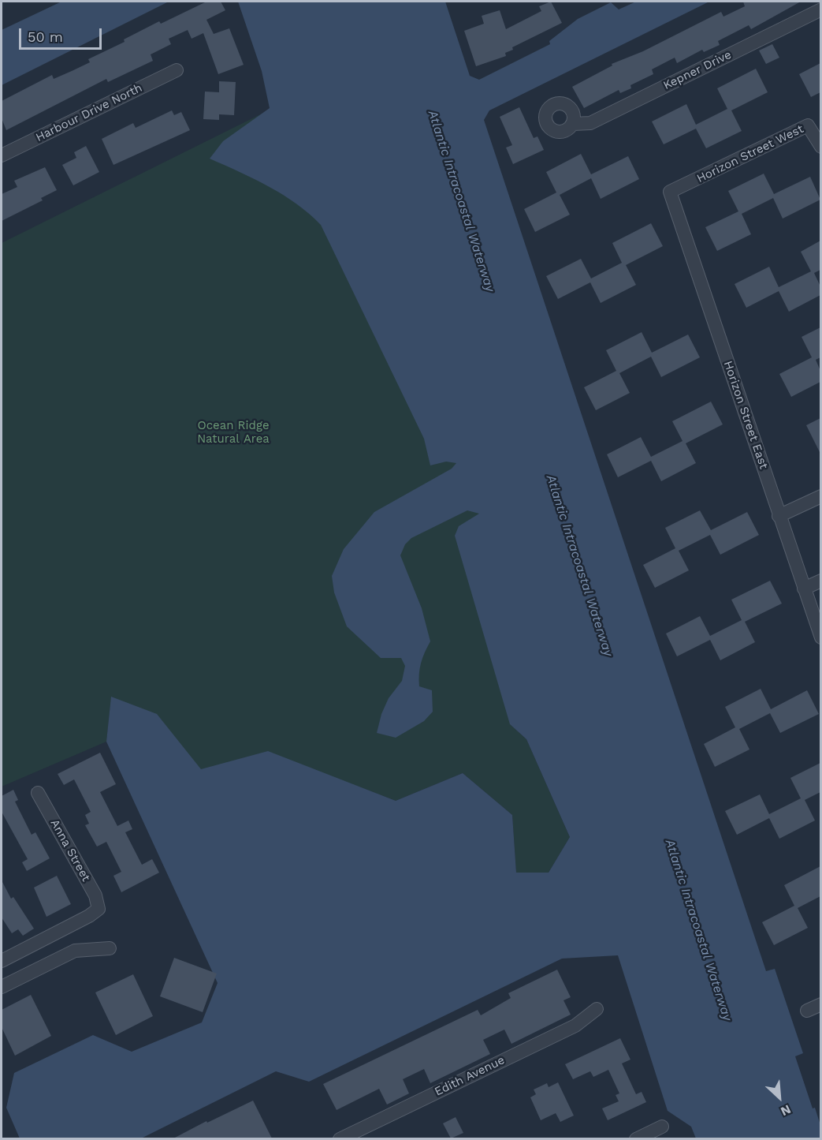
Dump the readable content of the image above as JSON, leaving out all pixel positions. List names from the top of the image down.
{
  "streets": {
    "street": [
      "Kepner Drive",
      "Harbour Drive North",
      "Horizon Street West",
      "Horizon Street East",
      "Anna Street",
      "Edith Avenue"
    ]
  },
  "crossings": [
    ["Horizon Street West", "Horizon Street East"]
  ],
  "water": ["Atlantic Intracoastal Waterway"],
  "parks": ["Ocean Ridge Natural Area"],
  "scale_bar": "50 m",
  "north": "bottom right"
}
